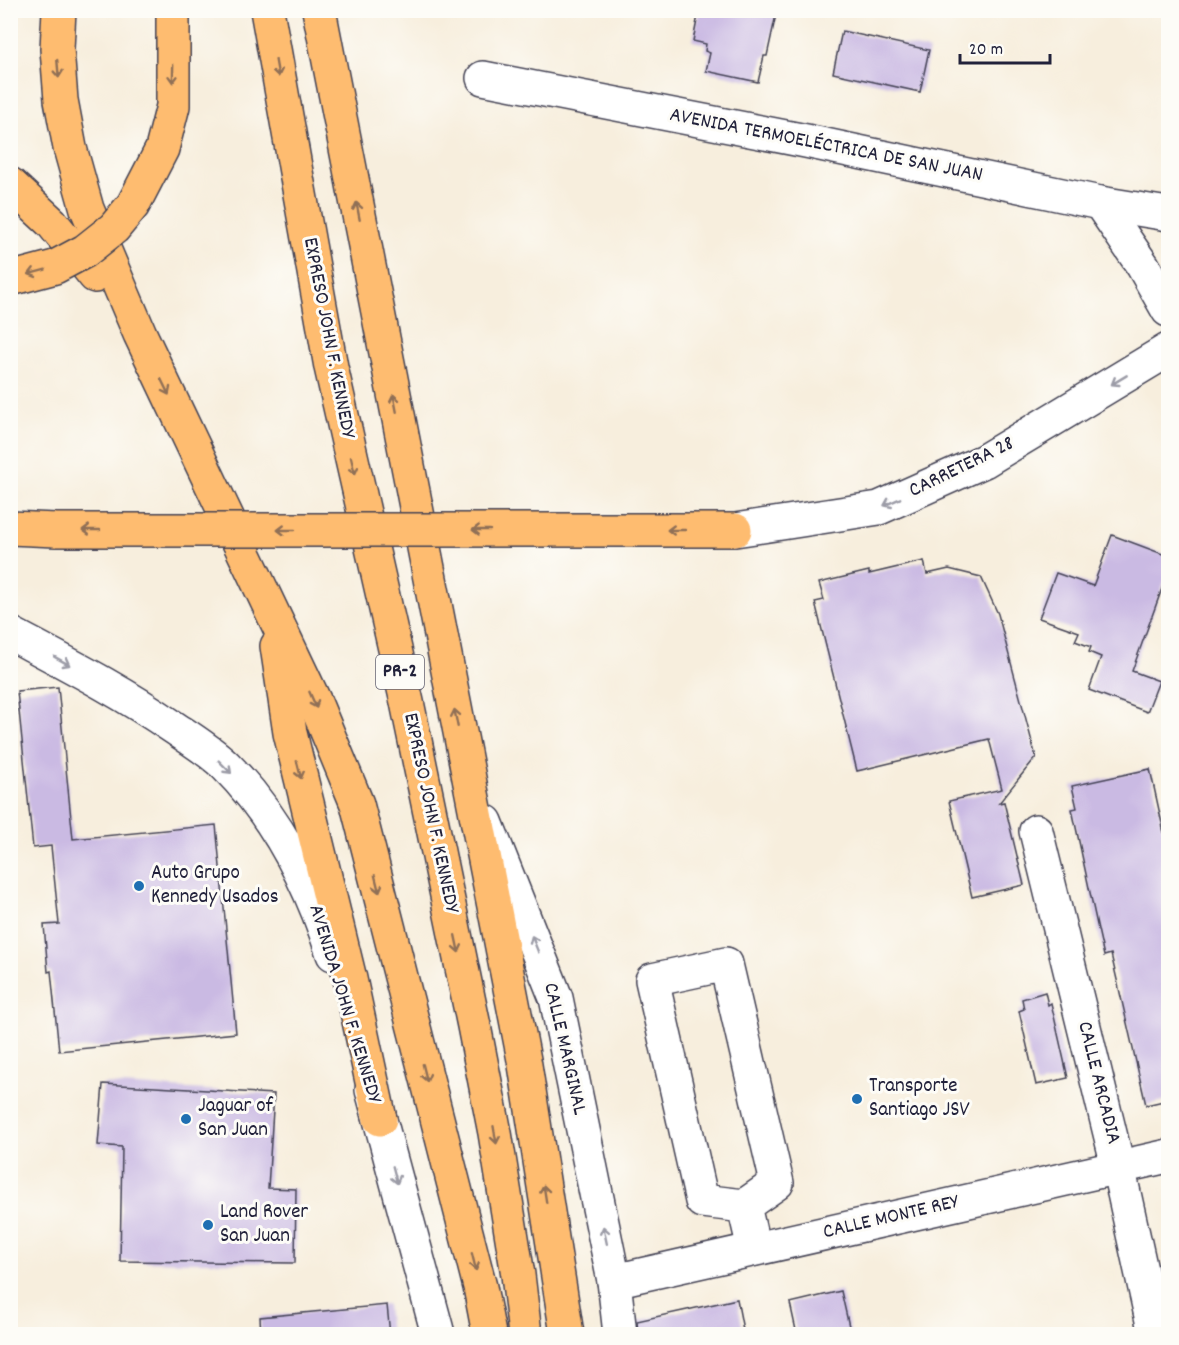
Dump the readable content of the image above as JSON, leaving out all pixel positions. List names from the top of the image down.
{
  "streets": {
    "highway": ["EXPRESO JOHN F. KENNEDY", "PR-2"],
    "street": [
      "AVENIDA TERMOELÉCTRICA DE SAN JUAN",
      "CARRETERA 28",
      "AVENIDA JOHN F. KENNEDY",
      "CALLE MARGINAL",
      "CALLE ARCADIA",
      "CALLE MONTE REY"
    ]
  },
  "crossings": [
    ["EXPRESO JOHN F. KENNEDY", "CALLE MARGINAL"],
    ["CALLE MARGINAL", "CALLE MONTE REY"],
    ["CALLE ARCADIA", "CALLE MONTE REY"]
  ],
  "one_way": ["CARRETERA 28", "AVENIDA JOHN F. KENNEDY", "CALLE MARGINAL"],
  "places": [
    "Auto Grupo Kennedy Usados",
    "Transporte Santiago JSV",
    "Jaguar of San Juan",
    "Land Rover San Juan"
  ],
  "scale_bar": "20 m"
}
